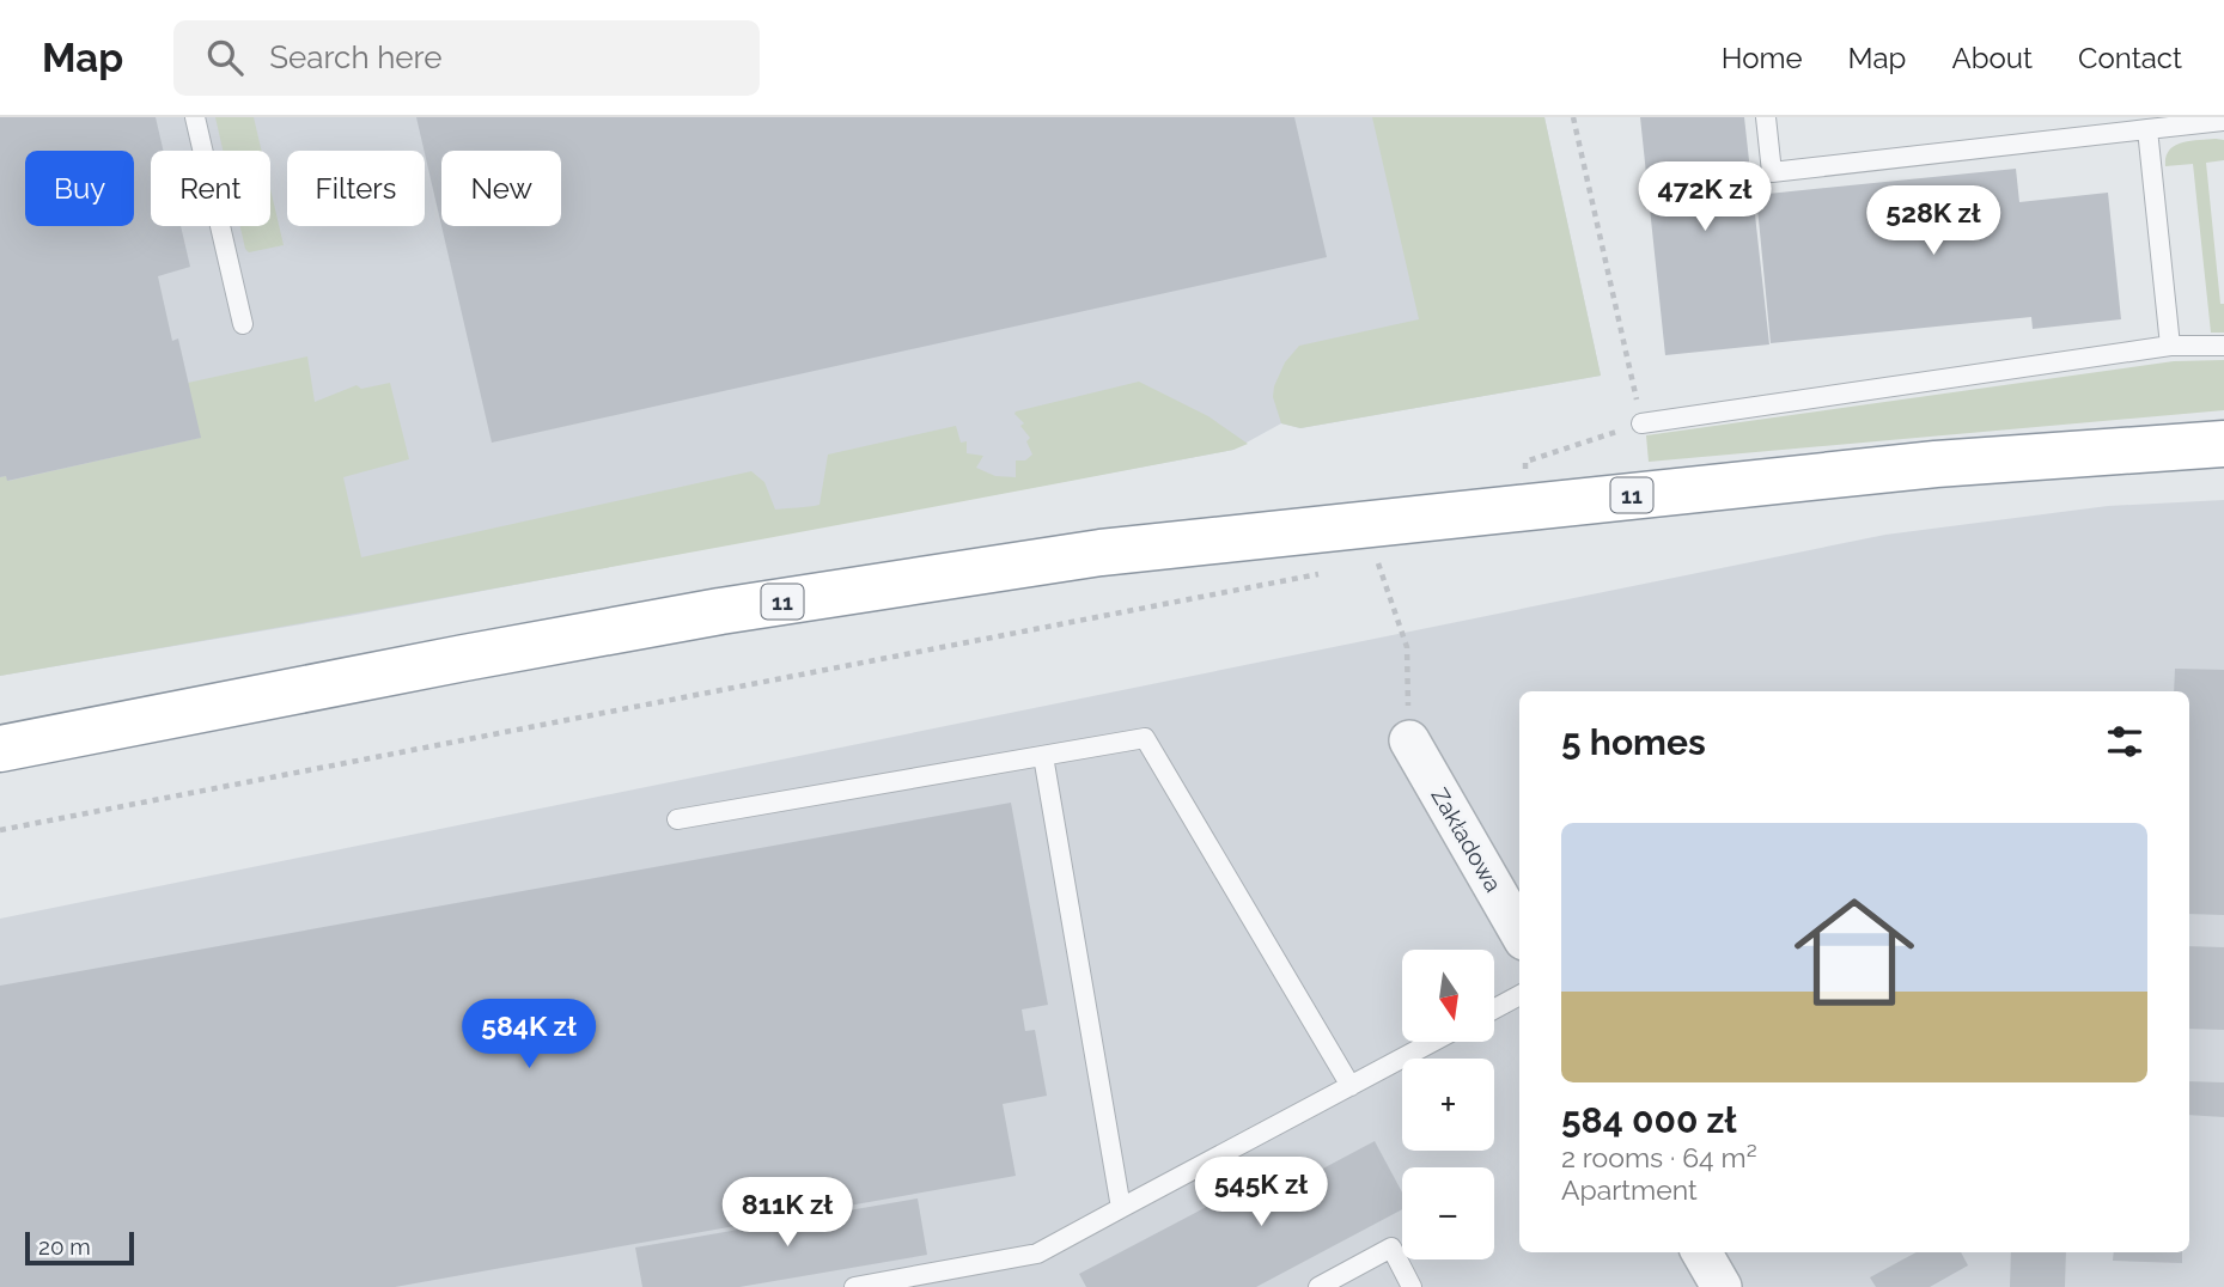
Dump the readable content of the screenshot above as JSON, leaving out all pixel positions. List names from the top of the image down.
{
  "streets": {
    "highway": ["11"],
    "street": ["Zakładowa"]
  },
  "scale_bar": "20 m",
  "north": "bottom",
  "page": {
    "header": "Map",
    "search": "Search here",
    "nav": [
      "Home",
      "Map",
      "About",
      "Contact"
    ],
    "chip": [
      "Buy",
      "Rent",
      "Filters",
      "New"
    ],
    "price": [
      "472K zł",
      "528K zł",
      "584K zł",
      "545K zł",
      "811K zł"
    ],
    "heading": "5 homes",
    "list": [
      {
        "name": "584 000 zł",
        "note": "2 rooms · 64 m² · Apartment"
      }
    ],
    "map_buttons": ["+", "−"],
    "scale": "20 m"
  }
}
